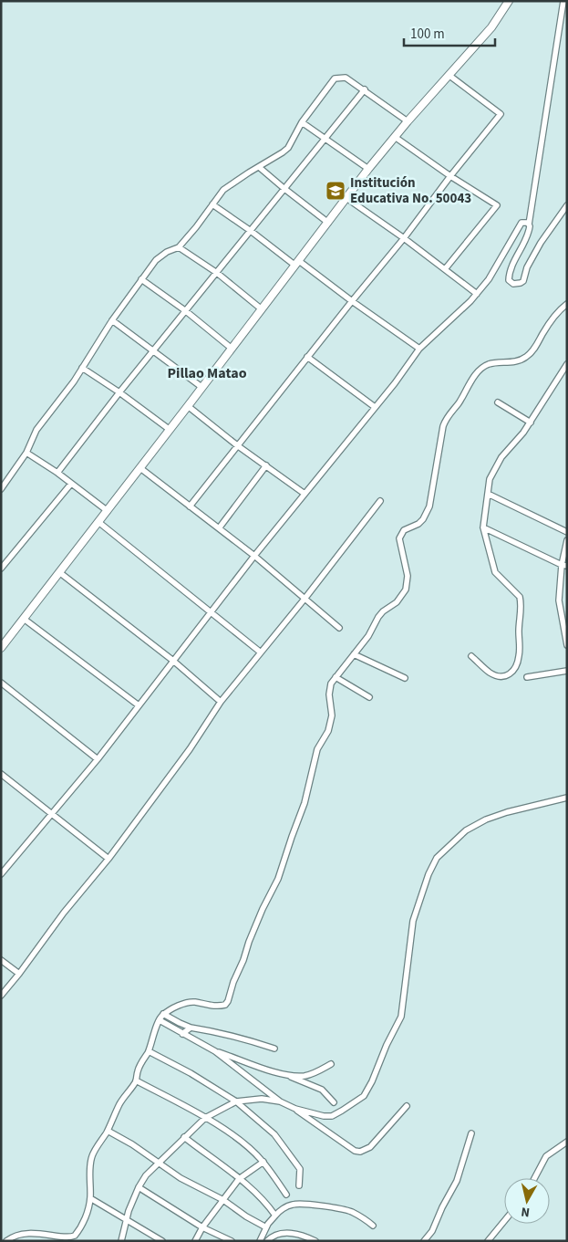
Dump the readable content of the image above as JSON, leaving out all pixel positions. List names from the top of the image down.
{
  "districts": ["Pillao Matao"],
  "places": {
    "school or university": ["Institución Educativa No. 50043"]
  },
  "scale_bar": "100 m",
  "north": "bottom"
}
